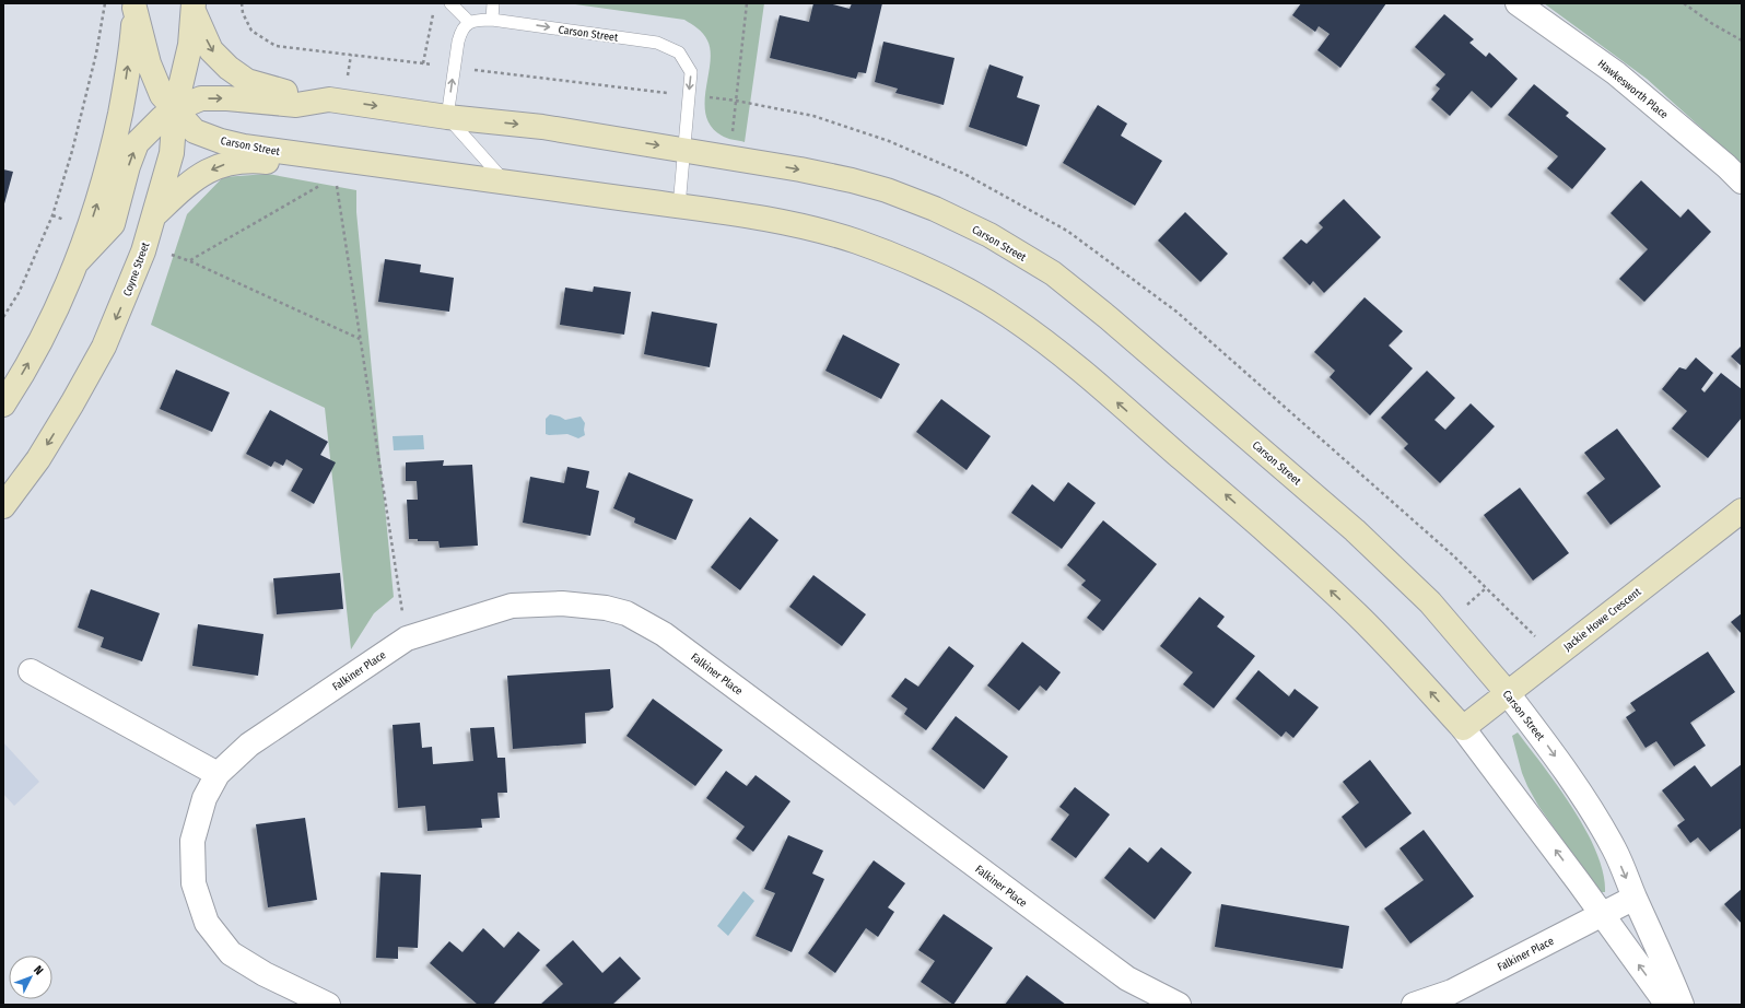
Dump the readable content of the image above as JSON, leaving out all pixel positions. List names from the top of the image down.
{
  "streets": {
    "street": [
      "Carson Street",
      "Hawkesworth Place",
      "Coyne Street",
      "Jackie Howe Crescent",
      "Falkiner Place"
    ]
  },
  "crossings": [
    ["Carson Street", "Coyne Street"],
    ["Carson Street", "Jackie Howe Crescent"],
    ["Carson Street", "Falkiner Place"]
  ],
  "north": "top right"
}
